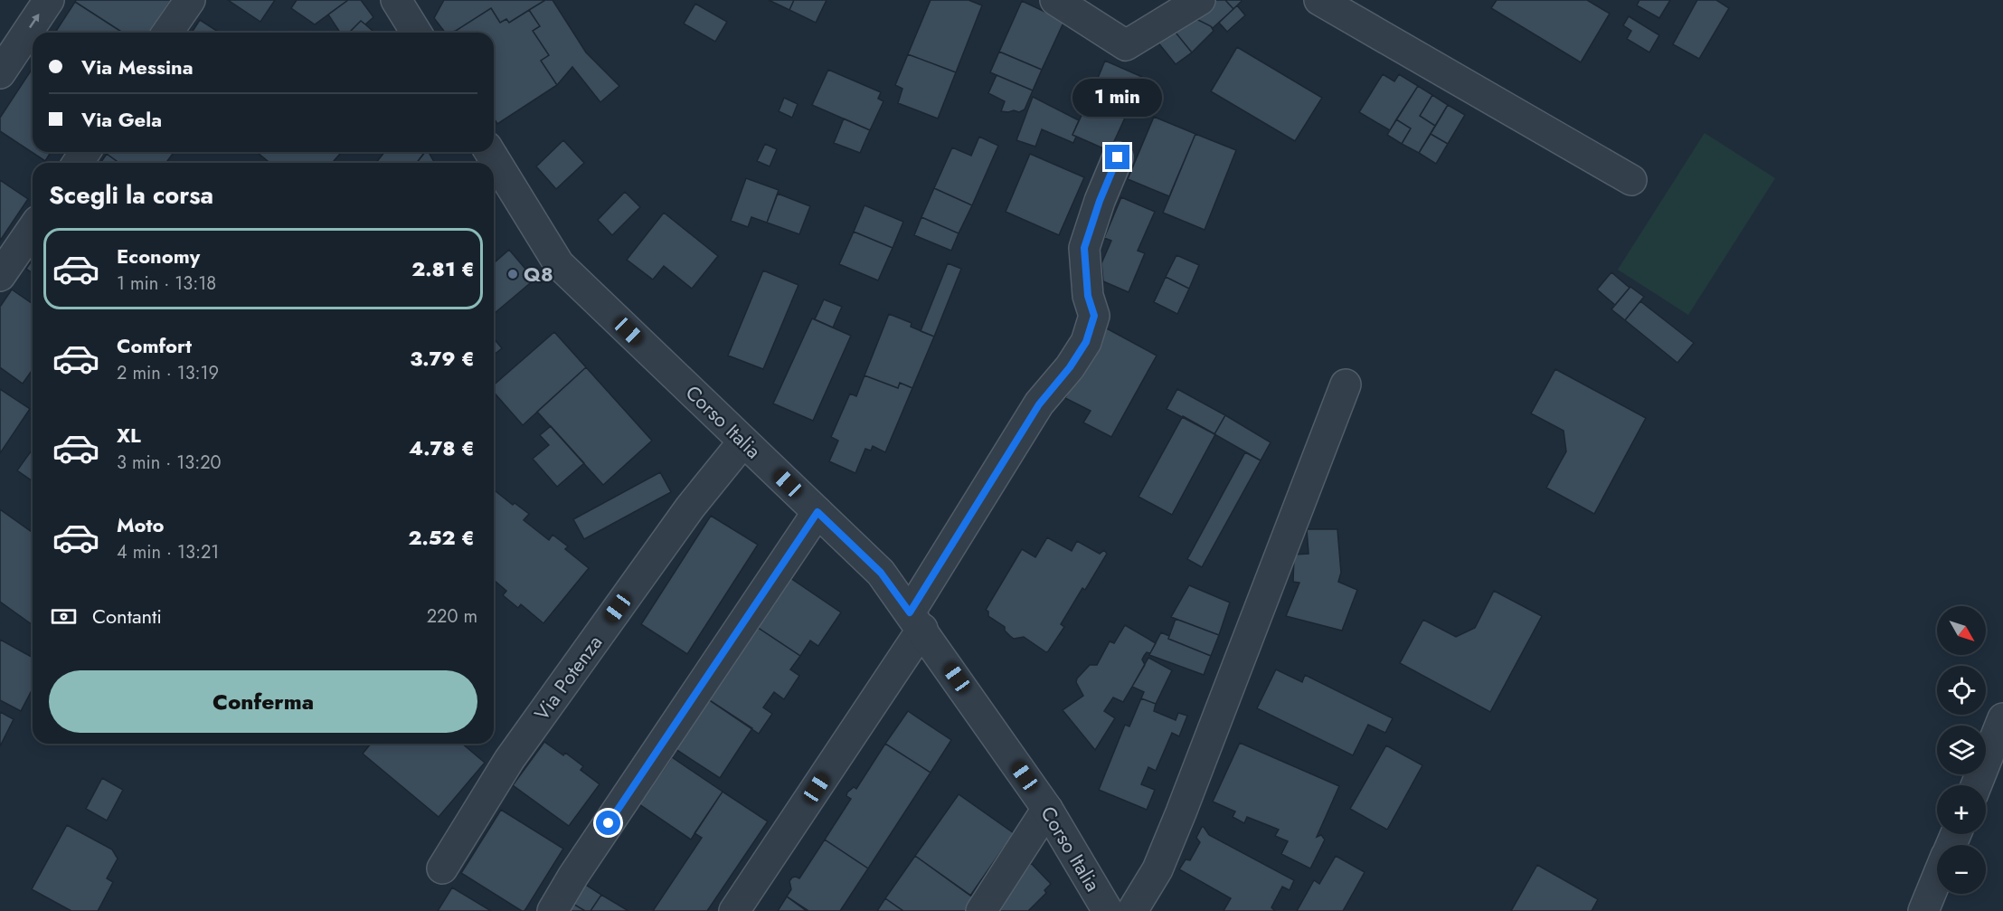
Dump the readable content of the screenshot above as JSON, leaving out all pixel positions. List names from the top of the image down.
{
  "streets": {
    "street": ["Corso Italia", "Via Potenza"]
  },
  "crossings": [
    ["Corso Italia", "Via Potenza"]
  ],
  "places": ["Q8"],
  "north": "bottom right",
  "page": {
    "banner": ["Via Messina", "Via Gela"],
    "bubble": "1 min",
    "heading": "Scegli la corsa",
    "list": [
      {
        "name": "Economy",
        "note": "1 min · 13:18",
        "value": "2.81 €"
      },
      {
        "name": "Comfort",
        "note": "2 min · 13:19",
        "value": "3.79 €"
      },
      {
        "name": "XL",
        "note": "3 min · 13:20",
        "value": "4.78 €"
      },
      {
        "name": "Moto",
        "note": "4 min · 13:21",
        "value": "2.52 €"
      }
    ],
    "pay": ["Contanti", "220 m"],
    "map_buttons": ["+", "−"],
    "buttons": "Conferma"
  }
}
